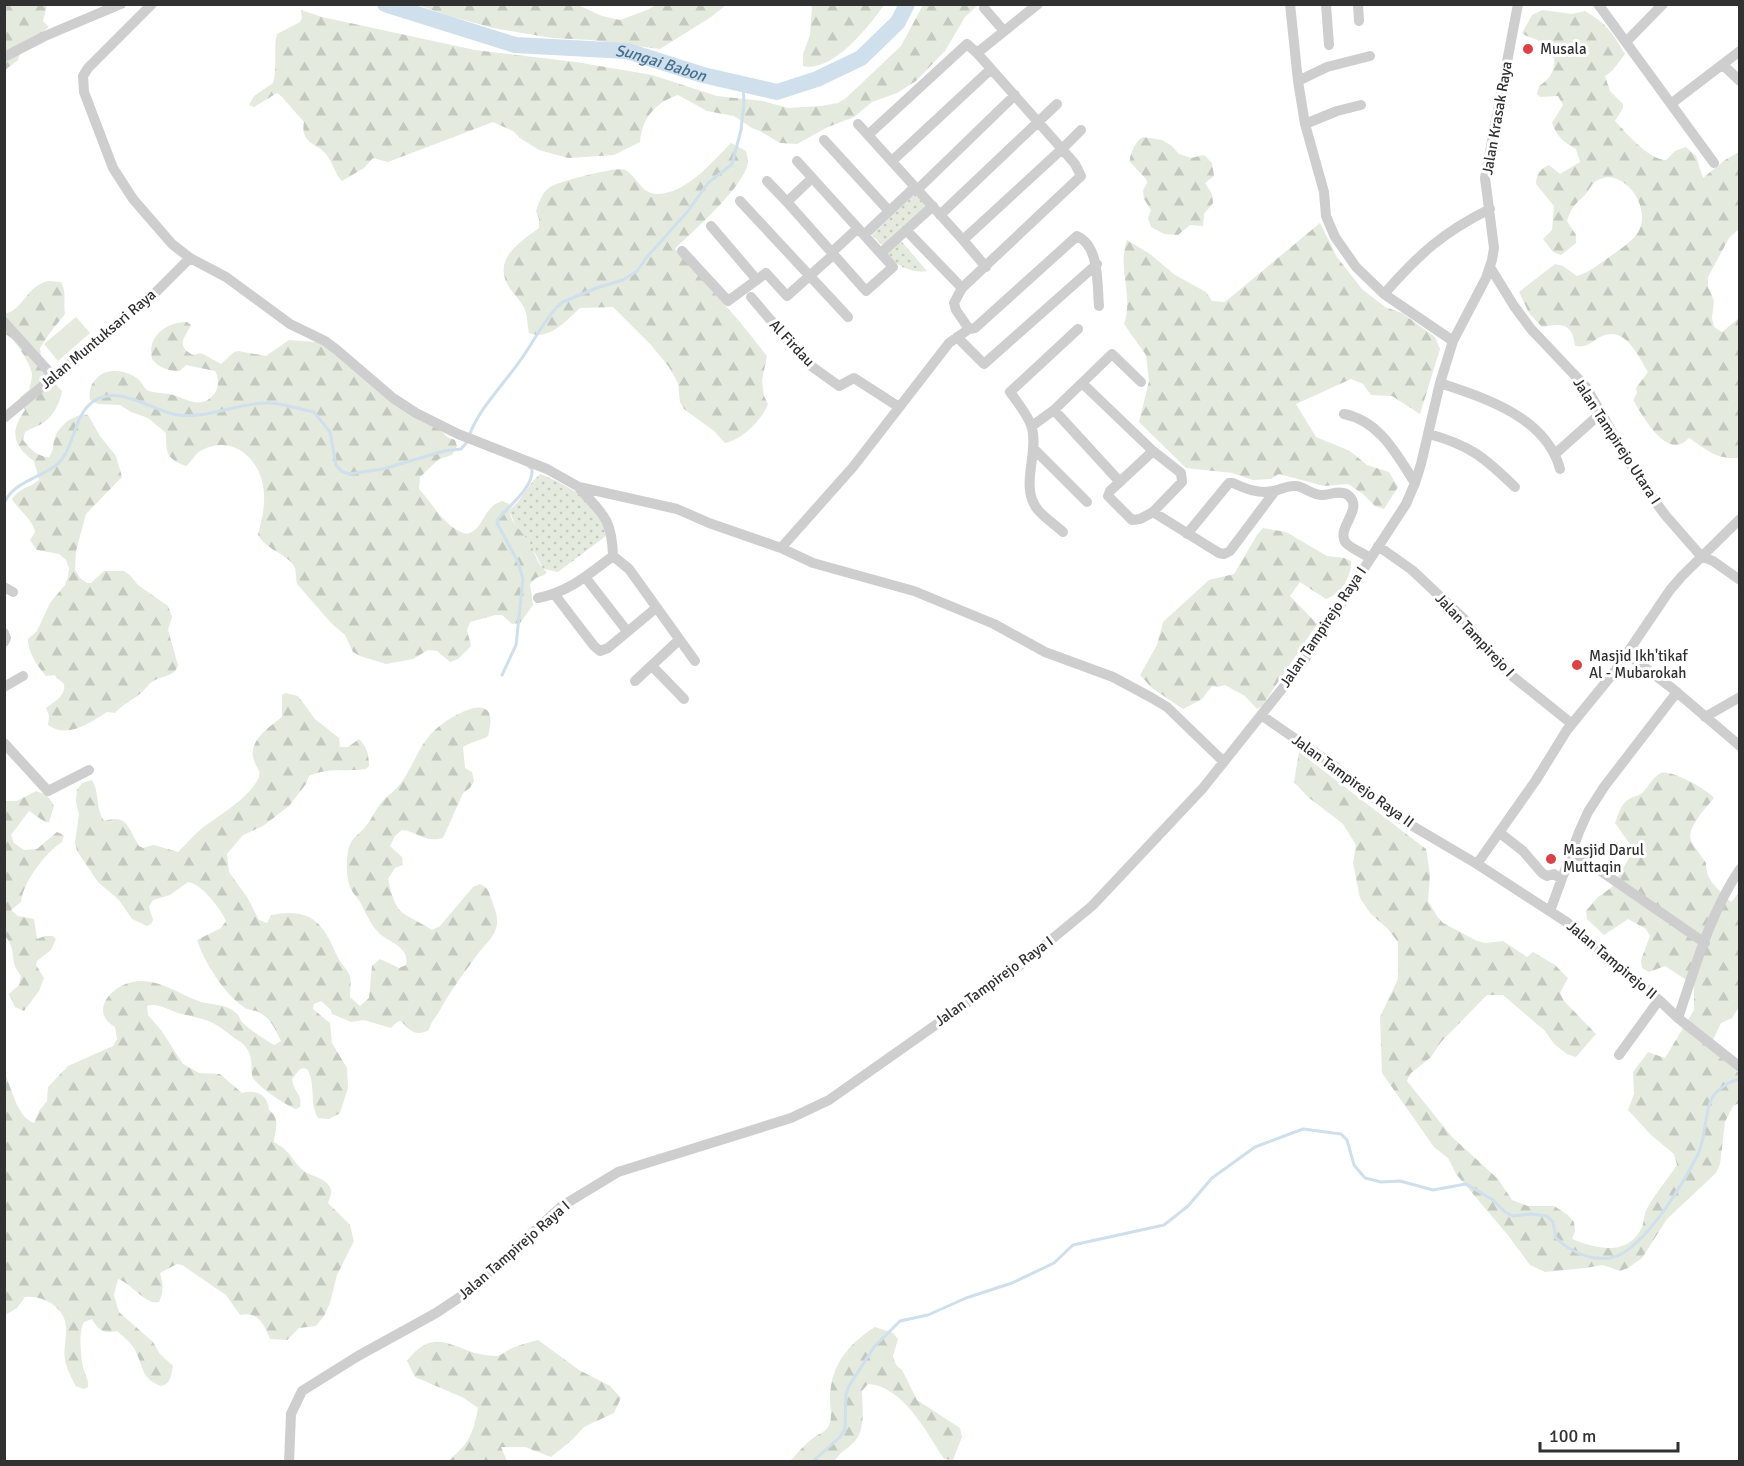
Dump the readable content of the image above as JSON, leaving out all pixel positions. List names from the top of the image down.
{
  "streets": {
    "street": [
      "Jalan Krasak Raya",
      "Jalan Muntuksari Raya",
      "Al Firdau",
      "Jalan Tampirejo Utara I",
      "Jalan Tampirejo Raya I",
      "Jalan Tampirejo I",
      "Jalan Tampirejo Raya II",
      "Jalan Tampirejo II"
    ]
  },
  "crossings": [
    ["Jalan Krasak Raya", "Jalan Tampirejo Utara I"],
    ["Jalan Krasak Raya", "Jalan Tampirejo Raya I"],
    ["Jalan Tampirejo Utara I", "Jalan Tampirejo Raya I"],
    ["Jalan Tampirejo Raya I", "Jalan Tampirejo I"],
    ["Jalan Tampirejo Raya I", "Jalan Tampirejo Raya II"],
    ["Jalan Tampirejo Raya II", "Jalan Tampirejo II"]
  ],
  "water": ["Sungai Babon"],
  "places": ["Musala", "Masjid Ikh'tikaf Al - Mubarokah", "Masjid Darul Muttaqin"],
  "scale_bar": "100 m"
}
